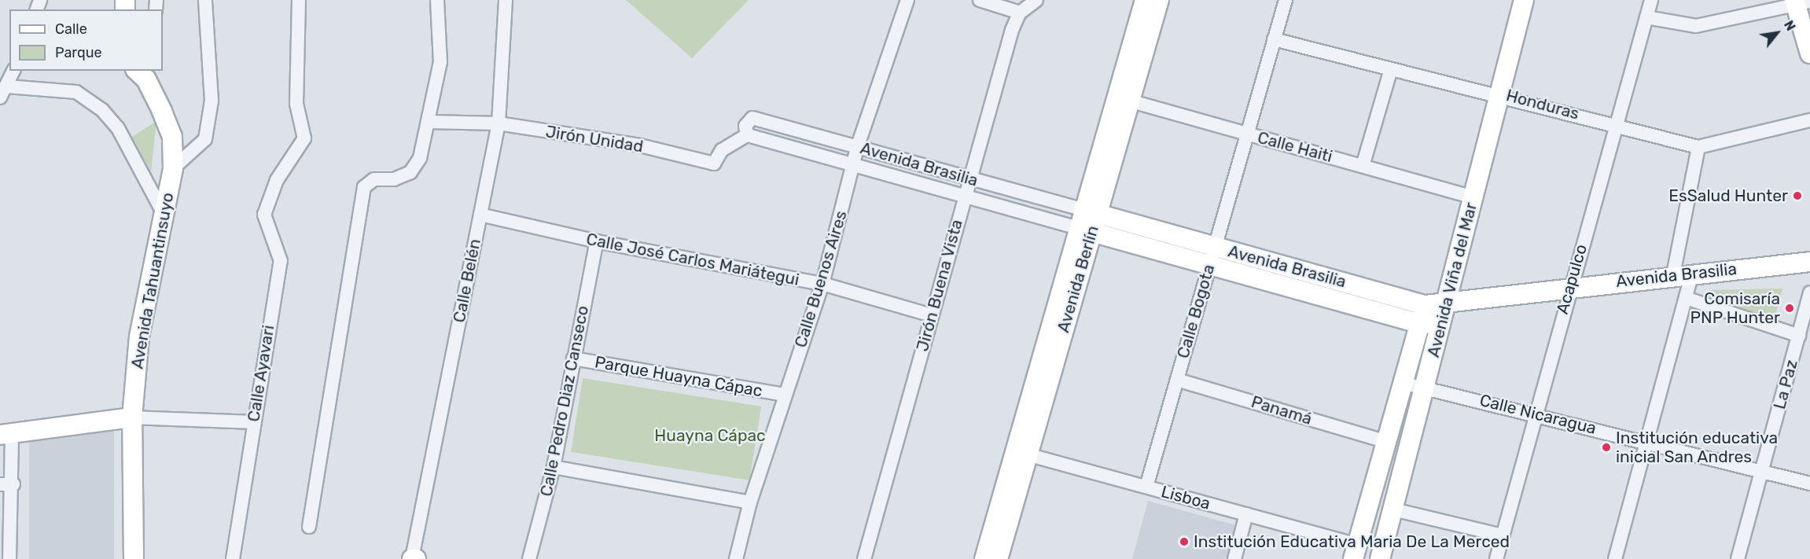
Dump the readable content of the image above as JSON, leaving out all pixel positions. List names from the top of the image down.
{
  "streets": {
    "street": [
      "Honduras",
      "Jirón Unidad",
      "Calle Haiti",
      "Avenida Brasilia",
      "Calle José Carlos Mariátegui",
      "Calle Buenos Aires",
      "Avenida Berlín",
      "Acapulco",
      "Avenida Viña del Mar",
      "Avenida Tahuantinsuyo",
      "Calle Belén",
      "Jirón Buena Vista",
      "Calle Bogota",
      "Calle Ayavari",
      "Parque Huayna Cápac",
      "La Paz",
      "Calle Pedro Diaz Canseco",
      "Panamá",
      "Calle Nicaragua",
      "Lisboa"
    ]
  },
  "crossings": [
    ["Honduras", "Acapulco"],
    ["Honduras", "Avenida Viña del Mar"],
    ["Honduras", "Calle Bogota"],
    ["Jirón Unidad", "Avenida Brasilia"],
    ["Jirón Unidad", "Calle Belén"],
    ["Calle Haiti", "Avenida Berlín"],
    ["Calle Haiti", "Avenida Viña del Mar"],
    ["Calle Haiti", "Calle Bogota"],
    ["Avenida Brasilia", "Calle Buenos Aires"],
    ["Avenida Brasilia", "Avenida Berlín"],
    ["Avenida Brasilia", "Acapulco"],
    ["Avenida Brasilia", "Avenida Viña del Mar"],
    ["Avenida Brasilia", "Jirón Buena Vista"],
    ["Avenida Brasilia", "Calle Bogota"],
    ["Calle José Carlos Mariátegui", "Calle Buenos Aires"],
    ["Calle José Carlos Mariátegui", "Calle Belén"],
    ["Calle José Carlos Mariátegui", "Jirón Buena Vista"],
    ["Calle José Carlos Mariátegui", "Calle Pedro Diaz Canseco"],
    ["Calle Buenos Aires", "Parque Huayna Cápac"],
    ["Avenida Berlín", "Lisboa"],
    ["Acapulco", "Calle Nicaragua"],
    ["Avenida Viña del Mar", "Panamá"],
    ["Avenida Viña del Mar", "Calle Nicaragua"],
    ["Avenida Viña del Mar", "Lisboa"],
    ["Calle Bogota", "Panamá"],
    ["Calle Bogota", "Lisboa"],
    ["Parque Huayna Cápac", "Calle Pedro Diaz Canseco"],
    ["La Paz", "Calle Nicaragua"]
  ],
  "parks": ["Huayna Cápac"],
  "places": [
    "EsSalud Hunter",
    "Comisaría PNP Hunter",
    "Institución educativa inicial San Andres",
    "Institución Educativa Maria De La Merced"
  ],
  "legend": ["Calle", "Parque"],
  "north": "top right"
}
